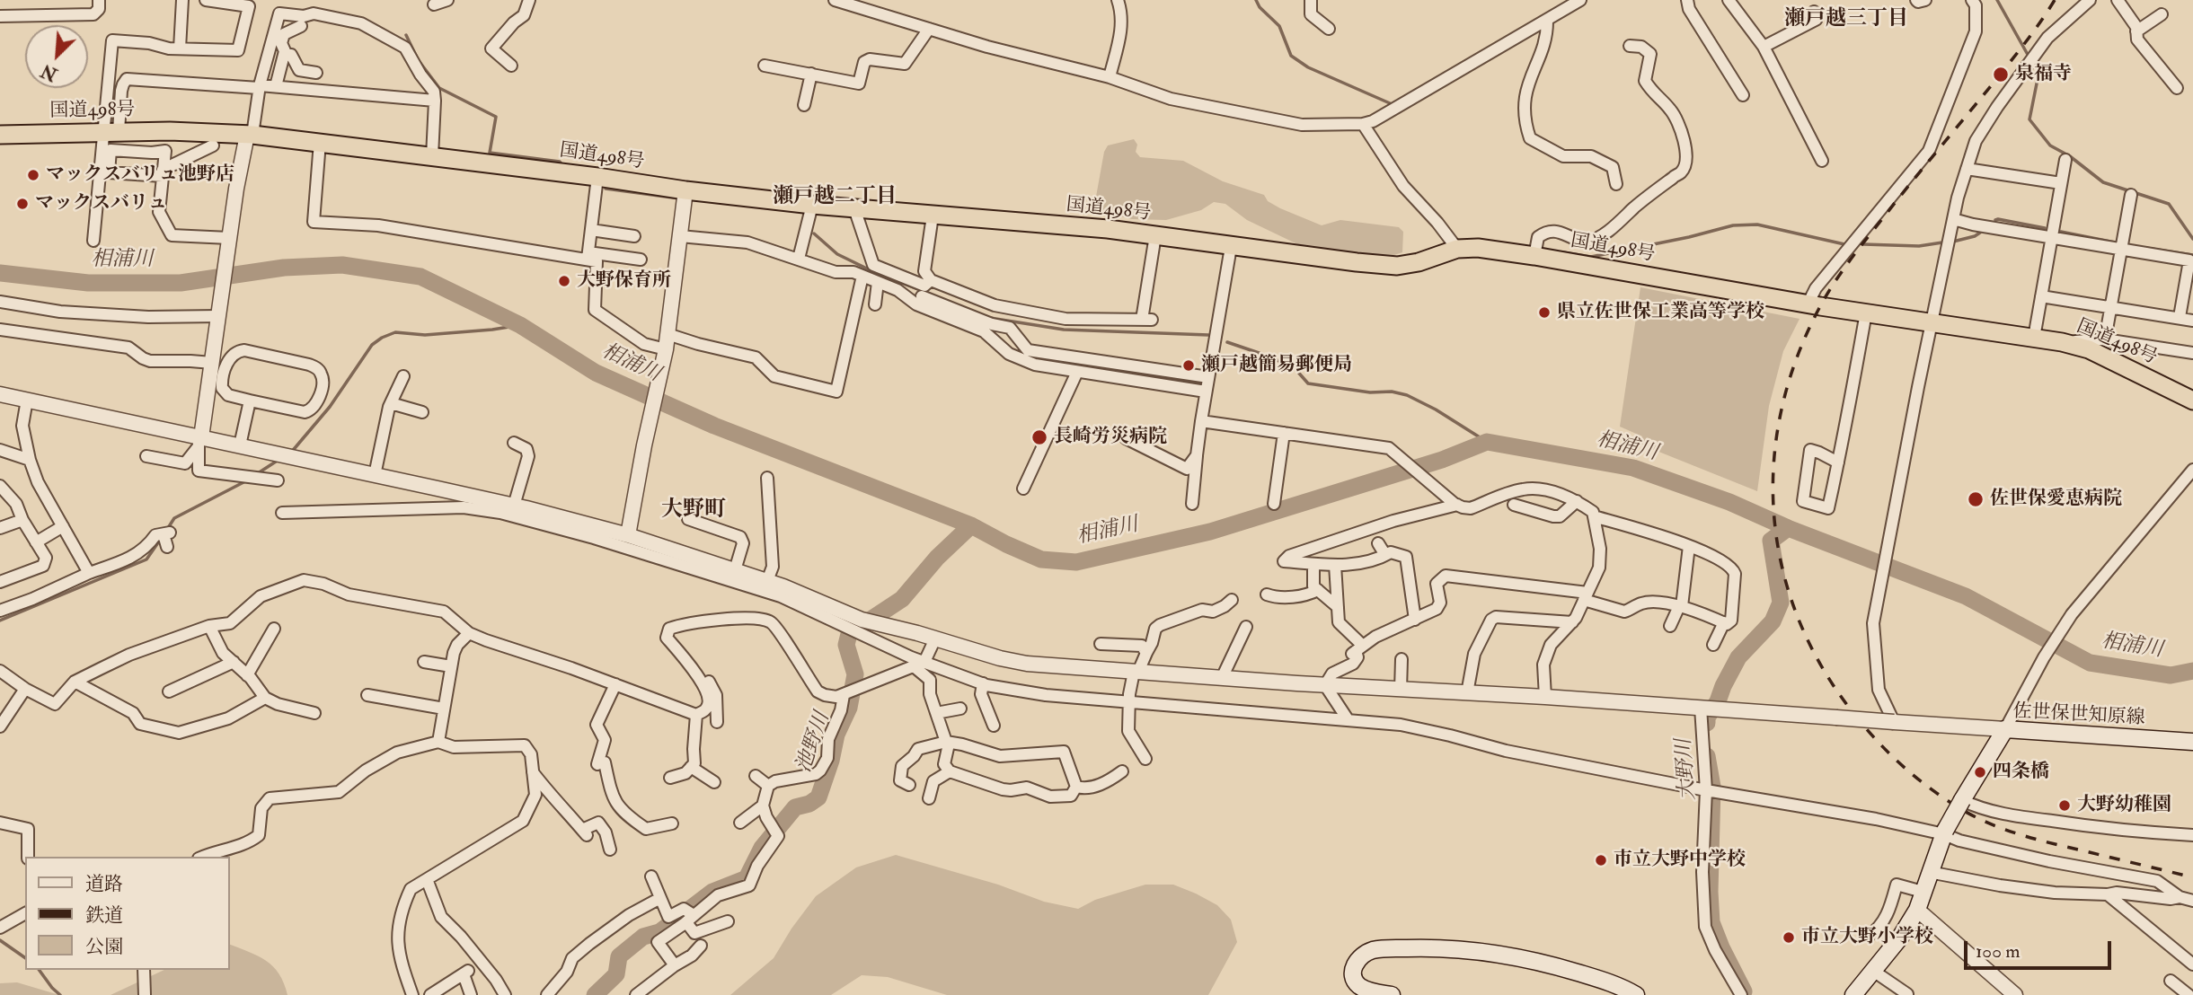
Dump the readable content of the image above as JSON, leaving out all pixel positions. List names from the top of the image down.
{
  "streets": {
    "highway": ["国道498号"],
    "main road": ["佐世保世知原線"]
  },
  "districts": ["瀬戸越三丁目", "瀬戸越二丁目", "大野町"],
  "water": ["相浦川", "池野川", "大野川"],
  "places": [
    "泉福寺",
    "マックスバリュ池野店",
    "マックスバリュ",
    "大野保育所",
    "県立佐世保工業高等学校",
    "瀬戸越簡易郵便局",
    "長崎労災病院",
    "佐世保愛恵病院",
    "四条橋",
    "大野幼稚園",
    "市立大野中学校",
    "市立大野小学校"
  ],
  "legend": ["道路", "鉄道", "公園"],
  "scale_bar": "100 m",
  "north": "bottom left"
}
